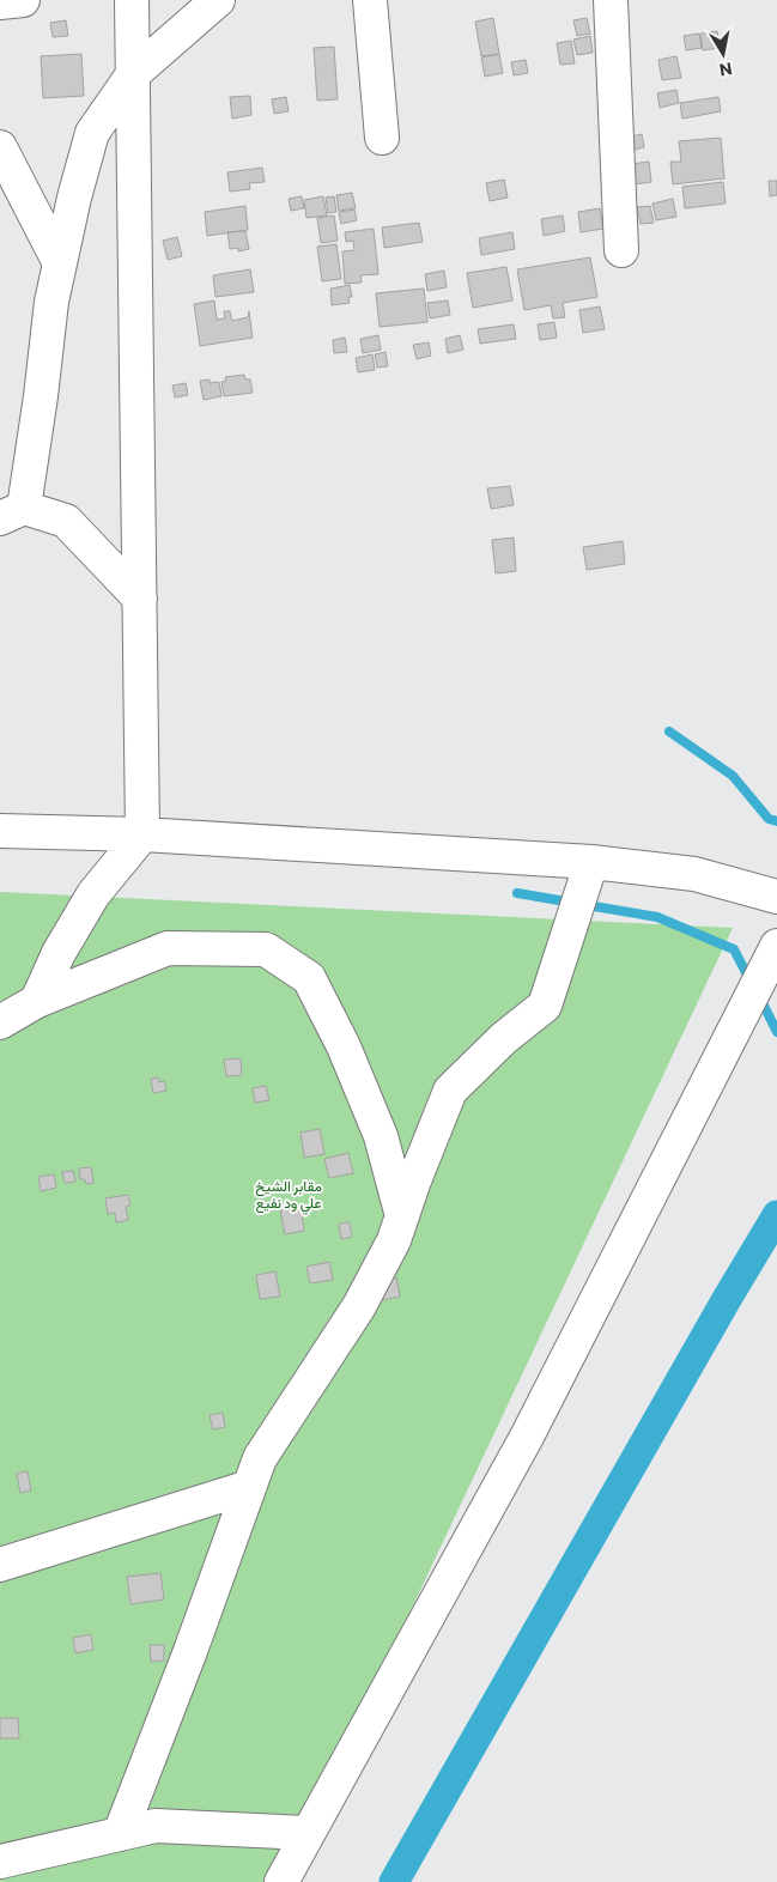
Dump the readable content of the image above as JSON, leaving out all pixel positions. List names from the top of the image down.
{
  "parks": ["مقابر الشيخ علي ود نفيع"],
  "north": "bottom"
}
